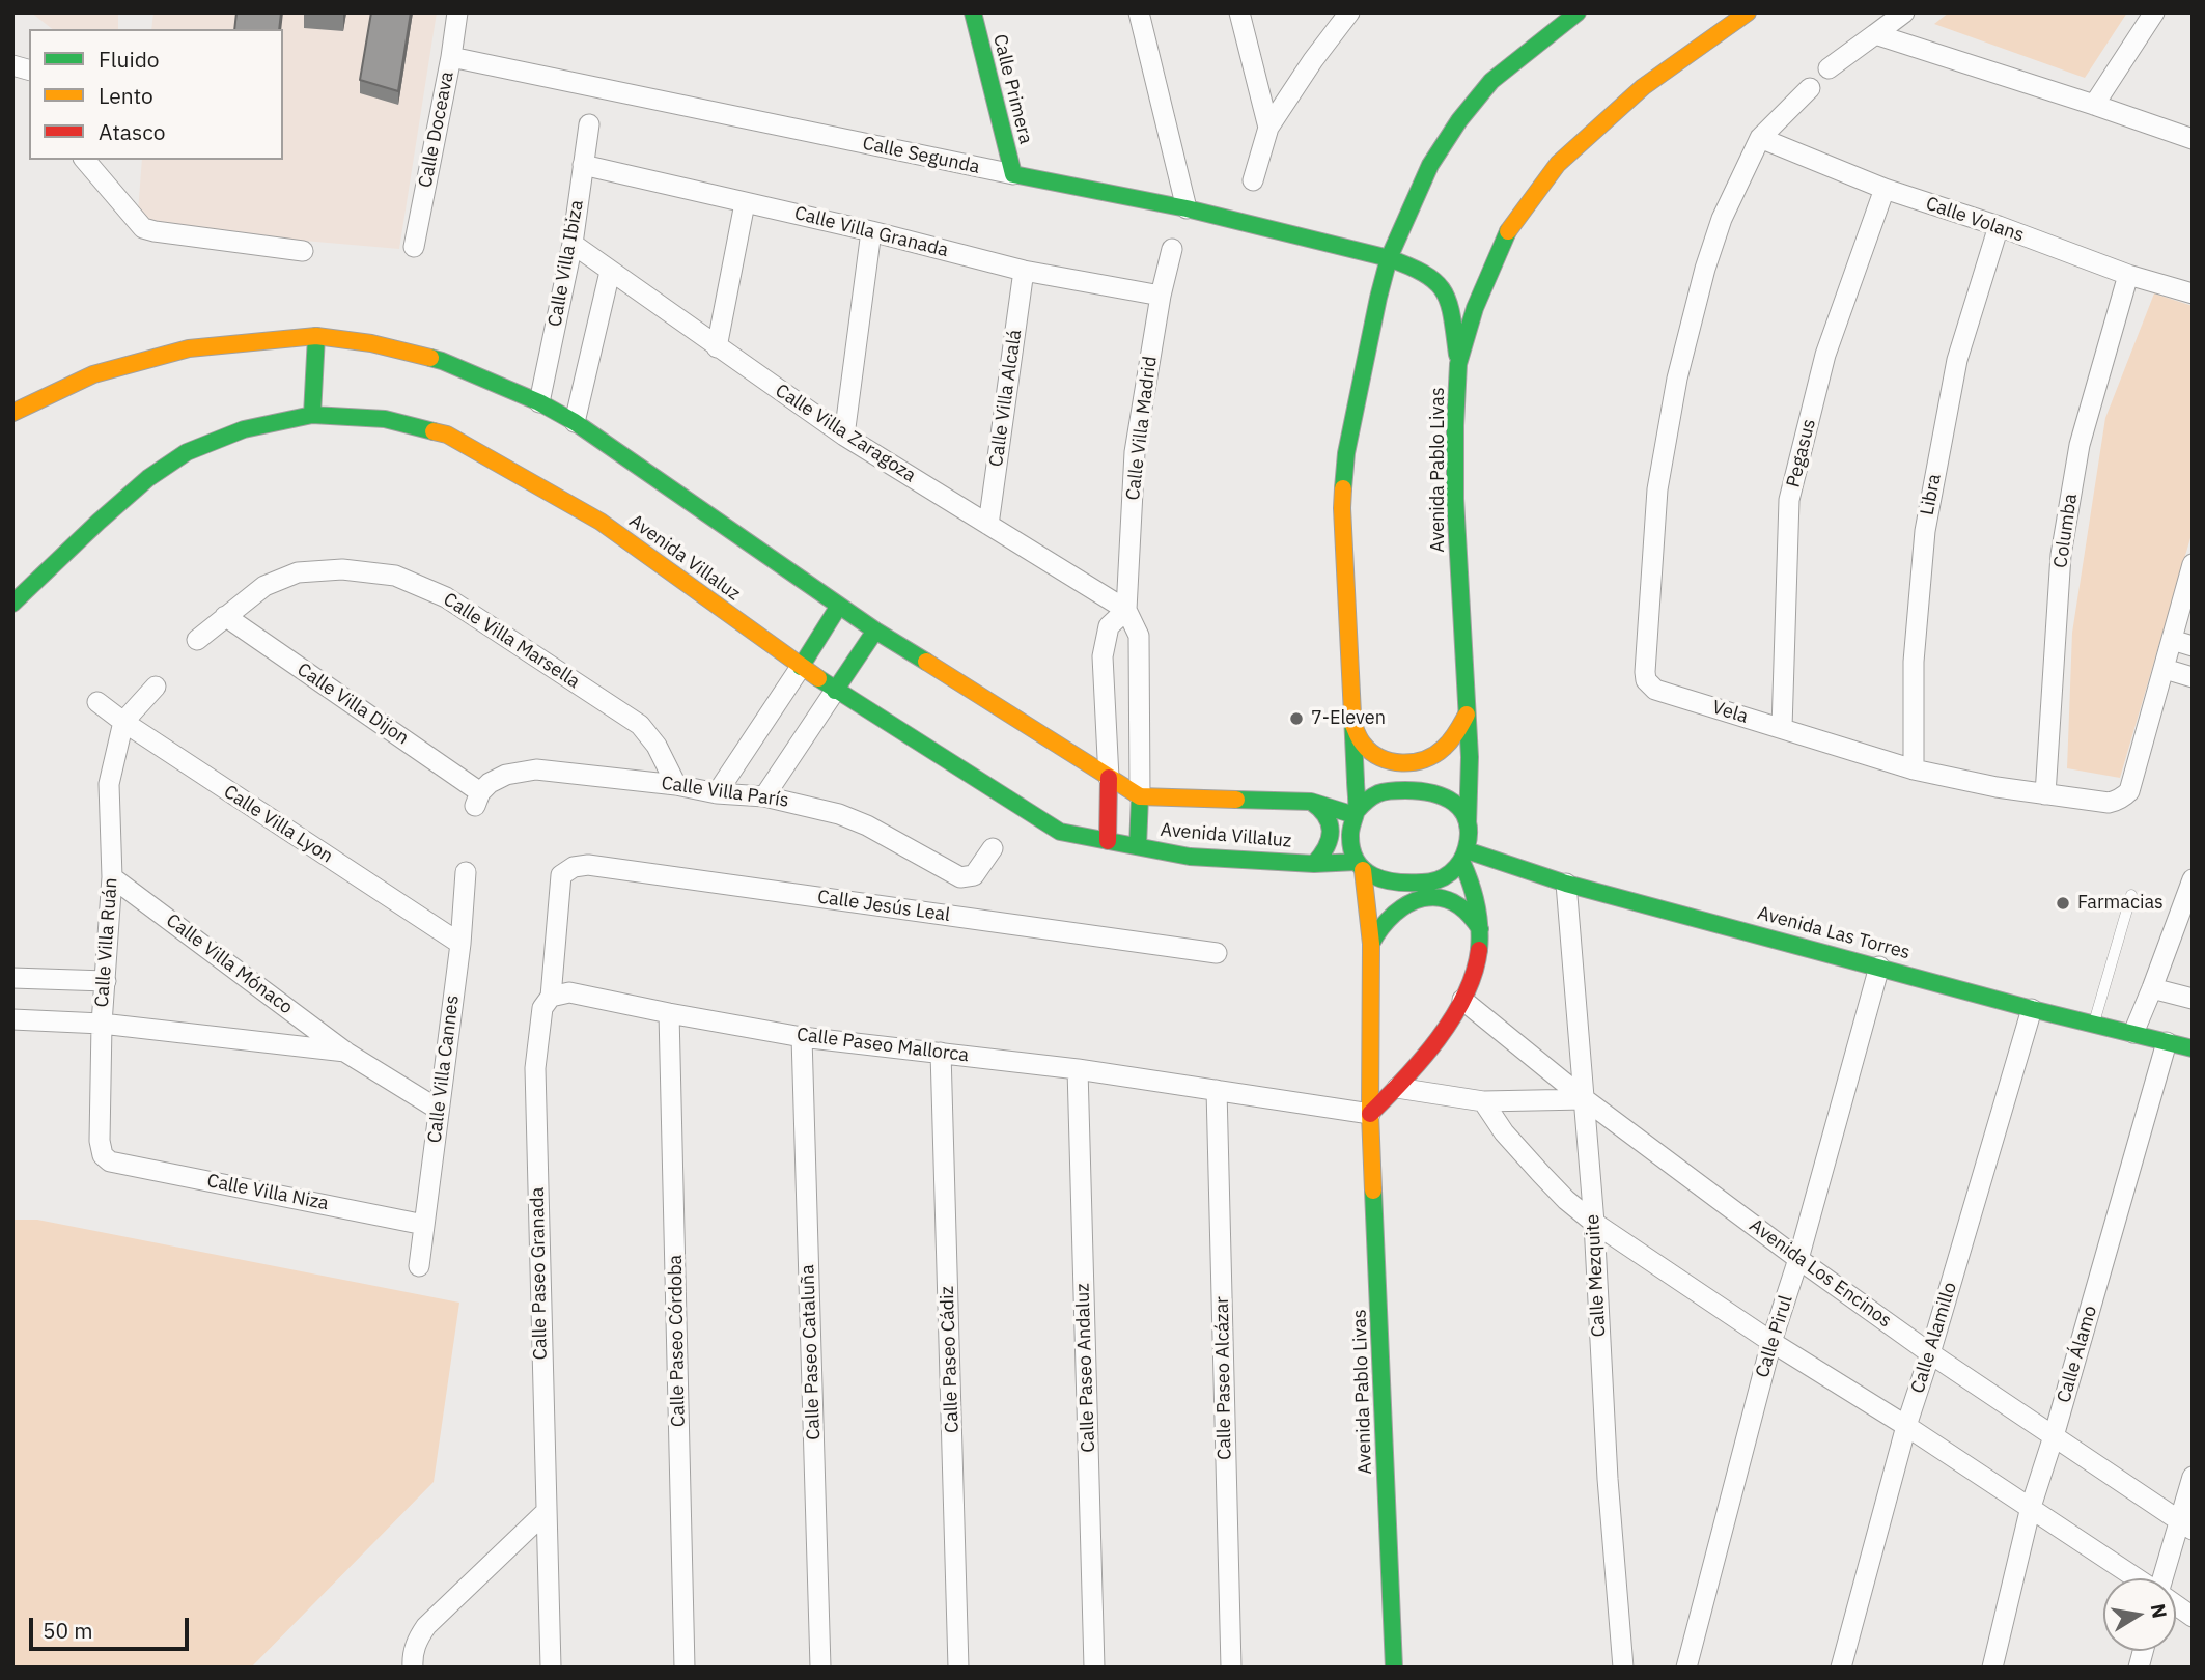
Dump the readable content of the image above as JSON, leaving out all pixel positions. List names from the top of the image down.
{
  "streets": {
    "street": [
      "Calle Primera",
      "Calle Doceava",
      "Calle Segunda",
      "Calle Volans",
      "Calle Villa Granada",
      "Calle Villa Ibiza",
      "Calle Villa Alcalá",
      "Calle Villa Madrid",
      "Calle Villa Zaragoza",
      "Pegasus",
      "Avenida Pablo Livas",
      "Libra",
      "Columba",
      "Avenida Villaluz",
      "Calle Villa Marsella",
      "Calle Villa Dijon",
      "Vela",
      "Calle Villa París",
      "Calle Villa Lyon",
      "Calle Jesús Leal",
      "Avenida Las Torres",
      "Calle Villa Ruán",
      "Calle Villa Mónaco",
      "Calle Paseo Mallorca",
      "Calle Villa Cannes",
      "Calle Villa Niza",
      "Calle Paseo Granada",
      "Avenida Los Encinos",
      "Calle Mezquite",
      "Calle Pirul",
      "Calle Alamillo",
      "Calle Paseo Córdoba",
      "Calle Paseo Cataluña",
      "Calle Álamo",
      "Calle Paseo Cádiz",
      "Calle Paseo Andaluz",
      "Calle Paseo Alcázar"
    ]
  },
  "crossings": [
    ["Calle Primera", "Calle Segunda"],
    ["Calle Doceava", "Calle Segunda"],
    ["Calle Segunda", "Avenida Pablo Livas"],
    ["Calle Volans", "Pegasus"],
    ["Calle Volans", "Libra"],
    ["Calle Volans", "Columba"],
    ["Calle Volans", "Vela"],
    ["Calle Villa Granada", "Calle Villa Ibiza"],
    ["Calle Villa Granada", "Calle Villa Alcalá"],
    ["Calle Villa Granada", "Calle Villa Madrid"],
    ["Calle Villa Ibiza", "Calle Villa Zaragoza"],
    ["Calle Villa Ibiza", "Avenida Villaluz"],
    ["Calle Villa Alcalá", "Calle Villa Zaragoza"],
    ["Calle Villa Madrid", "Calle Villa Zaragoza"],
    ["Calle Villa Madrid", "Avenida Villaluz"],
    ["Pegasus", "Vela"],
    ["Avenida Pablo Livas", "Avenida Villaluz"],
    ["Avenida Pablo Livas", "Avenida Las Torres"],
    ["Avenida Pablo Livas", "Calle Paseo Mallorca"],
    ["Libra", "Vela"],
    ["Columba", "Vela"],
    ["Avenida Villaluz", "Avenida Las Torres"],
    ["Calle Villa Marsella", "Calle Villa Dijon"],
    ["Calle Villa Marsella", "Calle Villa París"],
    ["Calle Villa Dijon", "Calle Villa París"],
    ["Calle Villa Lyon", "Calle Villa Ruán"],
    ["Calle Villa Lyon", "Calle Villa Cannes"],
    ["Calle Jesús Leal", "Calle Paseo Granada"],
    ["Avenida Las Torres", "Calle Mezquite"],
    ["Avenida Las Torres", "Calle Pirul"],
    ["Avenida Las Torres", "Calle Alamillo"],
    ["Avenida Las Torres", "Calle Álamo"],
    ["Calle Villa Ruán", "Calle Villa Mónaco"],
    ["Calle Villa Ruán", "Calle Villa Niza"],
    ["Calle Villa Mónaco", "Calle Villa Cannes"],
    ["Calle Paseo Mallorca", "Calle Paseo Granada"],
    ["Calle Paseo Mallorca", "Calle Paseo Córdoba"],
    ["Calle Paseo Mallorca", "Calle Paseo Cataluña"],
    ["Calle Paseo Mallorca", "Calle Paseo Cádiz"],
    ["Calle Paseo Mallorca", "Calle Paseo Andaluz"],
    ["Calle Paseo Mallorca", "Calle Paseo Alcázar"],
    ["Calle Villa Cannes", "Calle Villa Niza"],
    ["Avenida Los Encinos", "Calle Mezquite"],
    ["Avenida Los Encinos", "Calle Pirul"],
    ["Avenida Los Encinos", "Calle Alamillo"],
    ["Avenida Los Encinos", "Calle Álamo"]
  ],
  "places": ["7-Eleven", "Farmacias"],
  "legend": ["Fluido", "Lento", "Atasco"],
  "scale_bar": "50 m",
  "north": "right"
}
